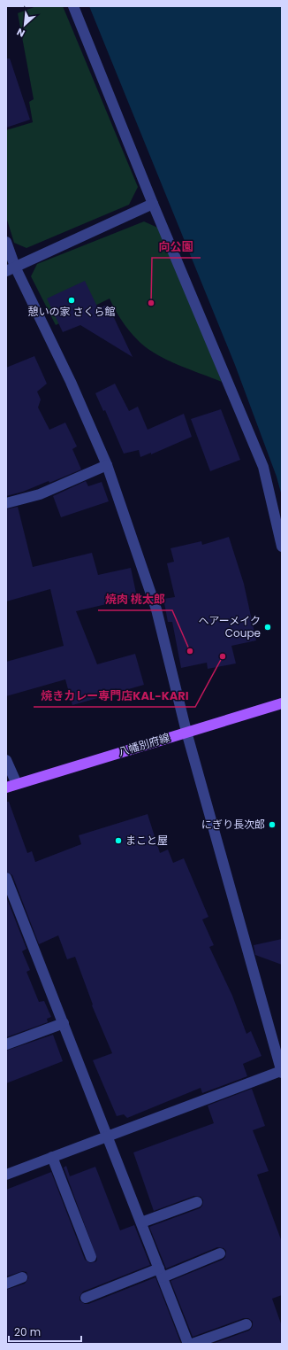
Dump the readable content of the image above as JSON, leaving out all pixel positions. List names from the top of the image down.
{
  "streets": {
    "main road": ["八幡別府線"]
  },
  "places": [
    "憩いの家 さくら館",
    "向公園",
    "ヘアーメイク Coupe",
    "焼肉 桃太郎",
    "焼きカレー専門店KAL-KARI",
    "にぎり長次郎",
    "まこと屋"
  ],
  "scale_bar": "20 m",
  "north": "bottom left"
}
